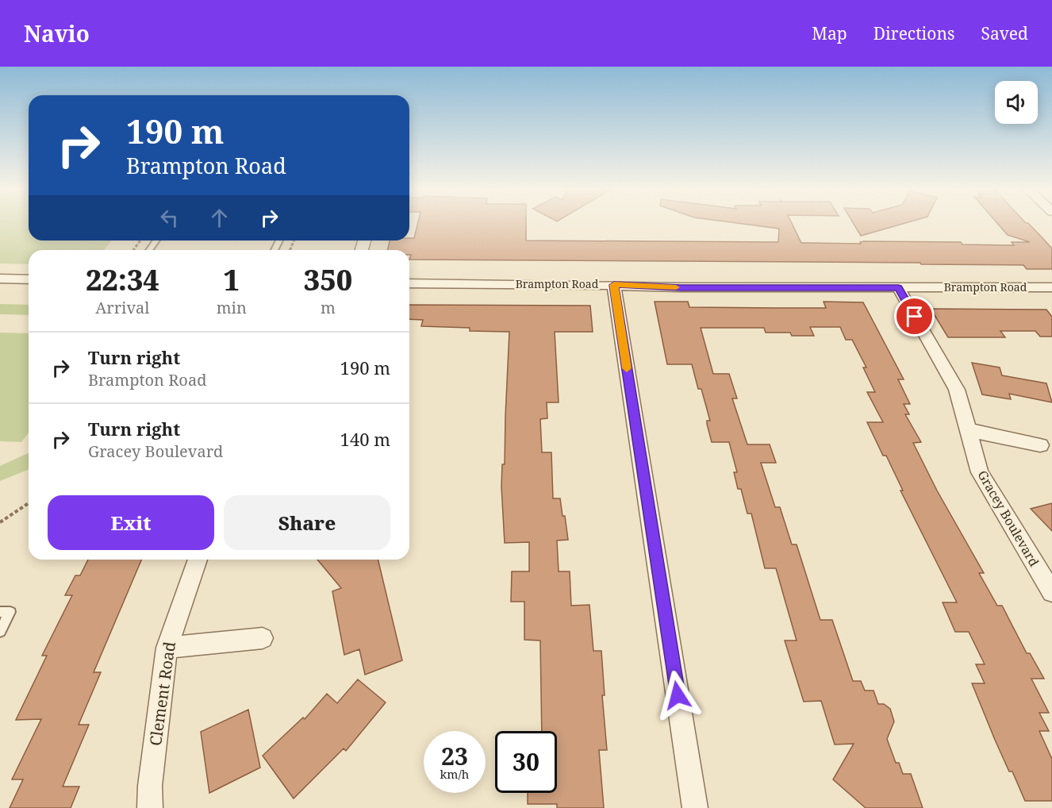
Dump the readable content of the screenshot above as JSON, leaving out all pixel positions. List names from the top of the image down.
{
  "streets": {
    "street": ["Brampton Road", "Gracey Boulevard", "Clement Road"]
  },
  "crossings": [
    ["Brampton Road", "Gracey Boulevard"]
  ],
  "page": {
    "header": "Navio",
    "nav": ["Map", "Directions", "Saved"],
    "turn": ["190 m", "Brampton Road"],
    "eta": [
      "22:34",
      "Arrival",
      "1",
      "min",
      "350",
      "m"
    ],
    "list": [
      {
        "name": "Turn right",
        "note": "Brampton Road",
        "value": "190 m"
      },
      {
        "name": "Turn right",
        "note": "Gracey Boulevard",
        "value": "140 m"
      }
    ],
    "buttons": ["Exit", "Share"],
    "speed": "23 km/h",
    "limit": "30"
  }
}
